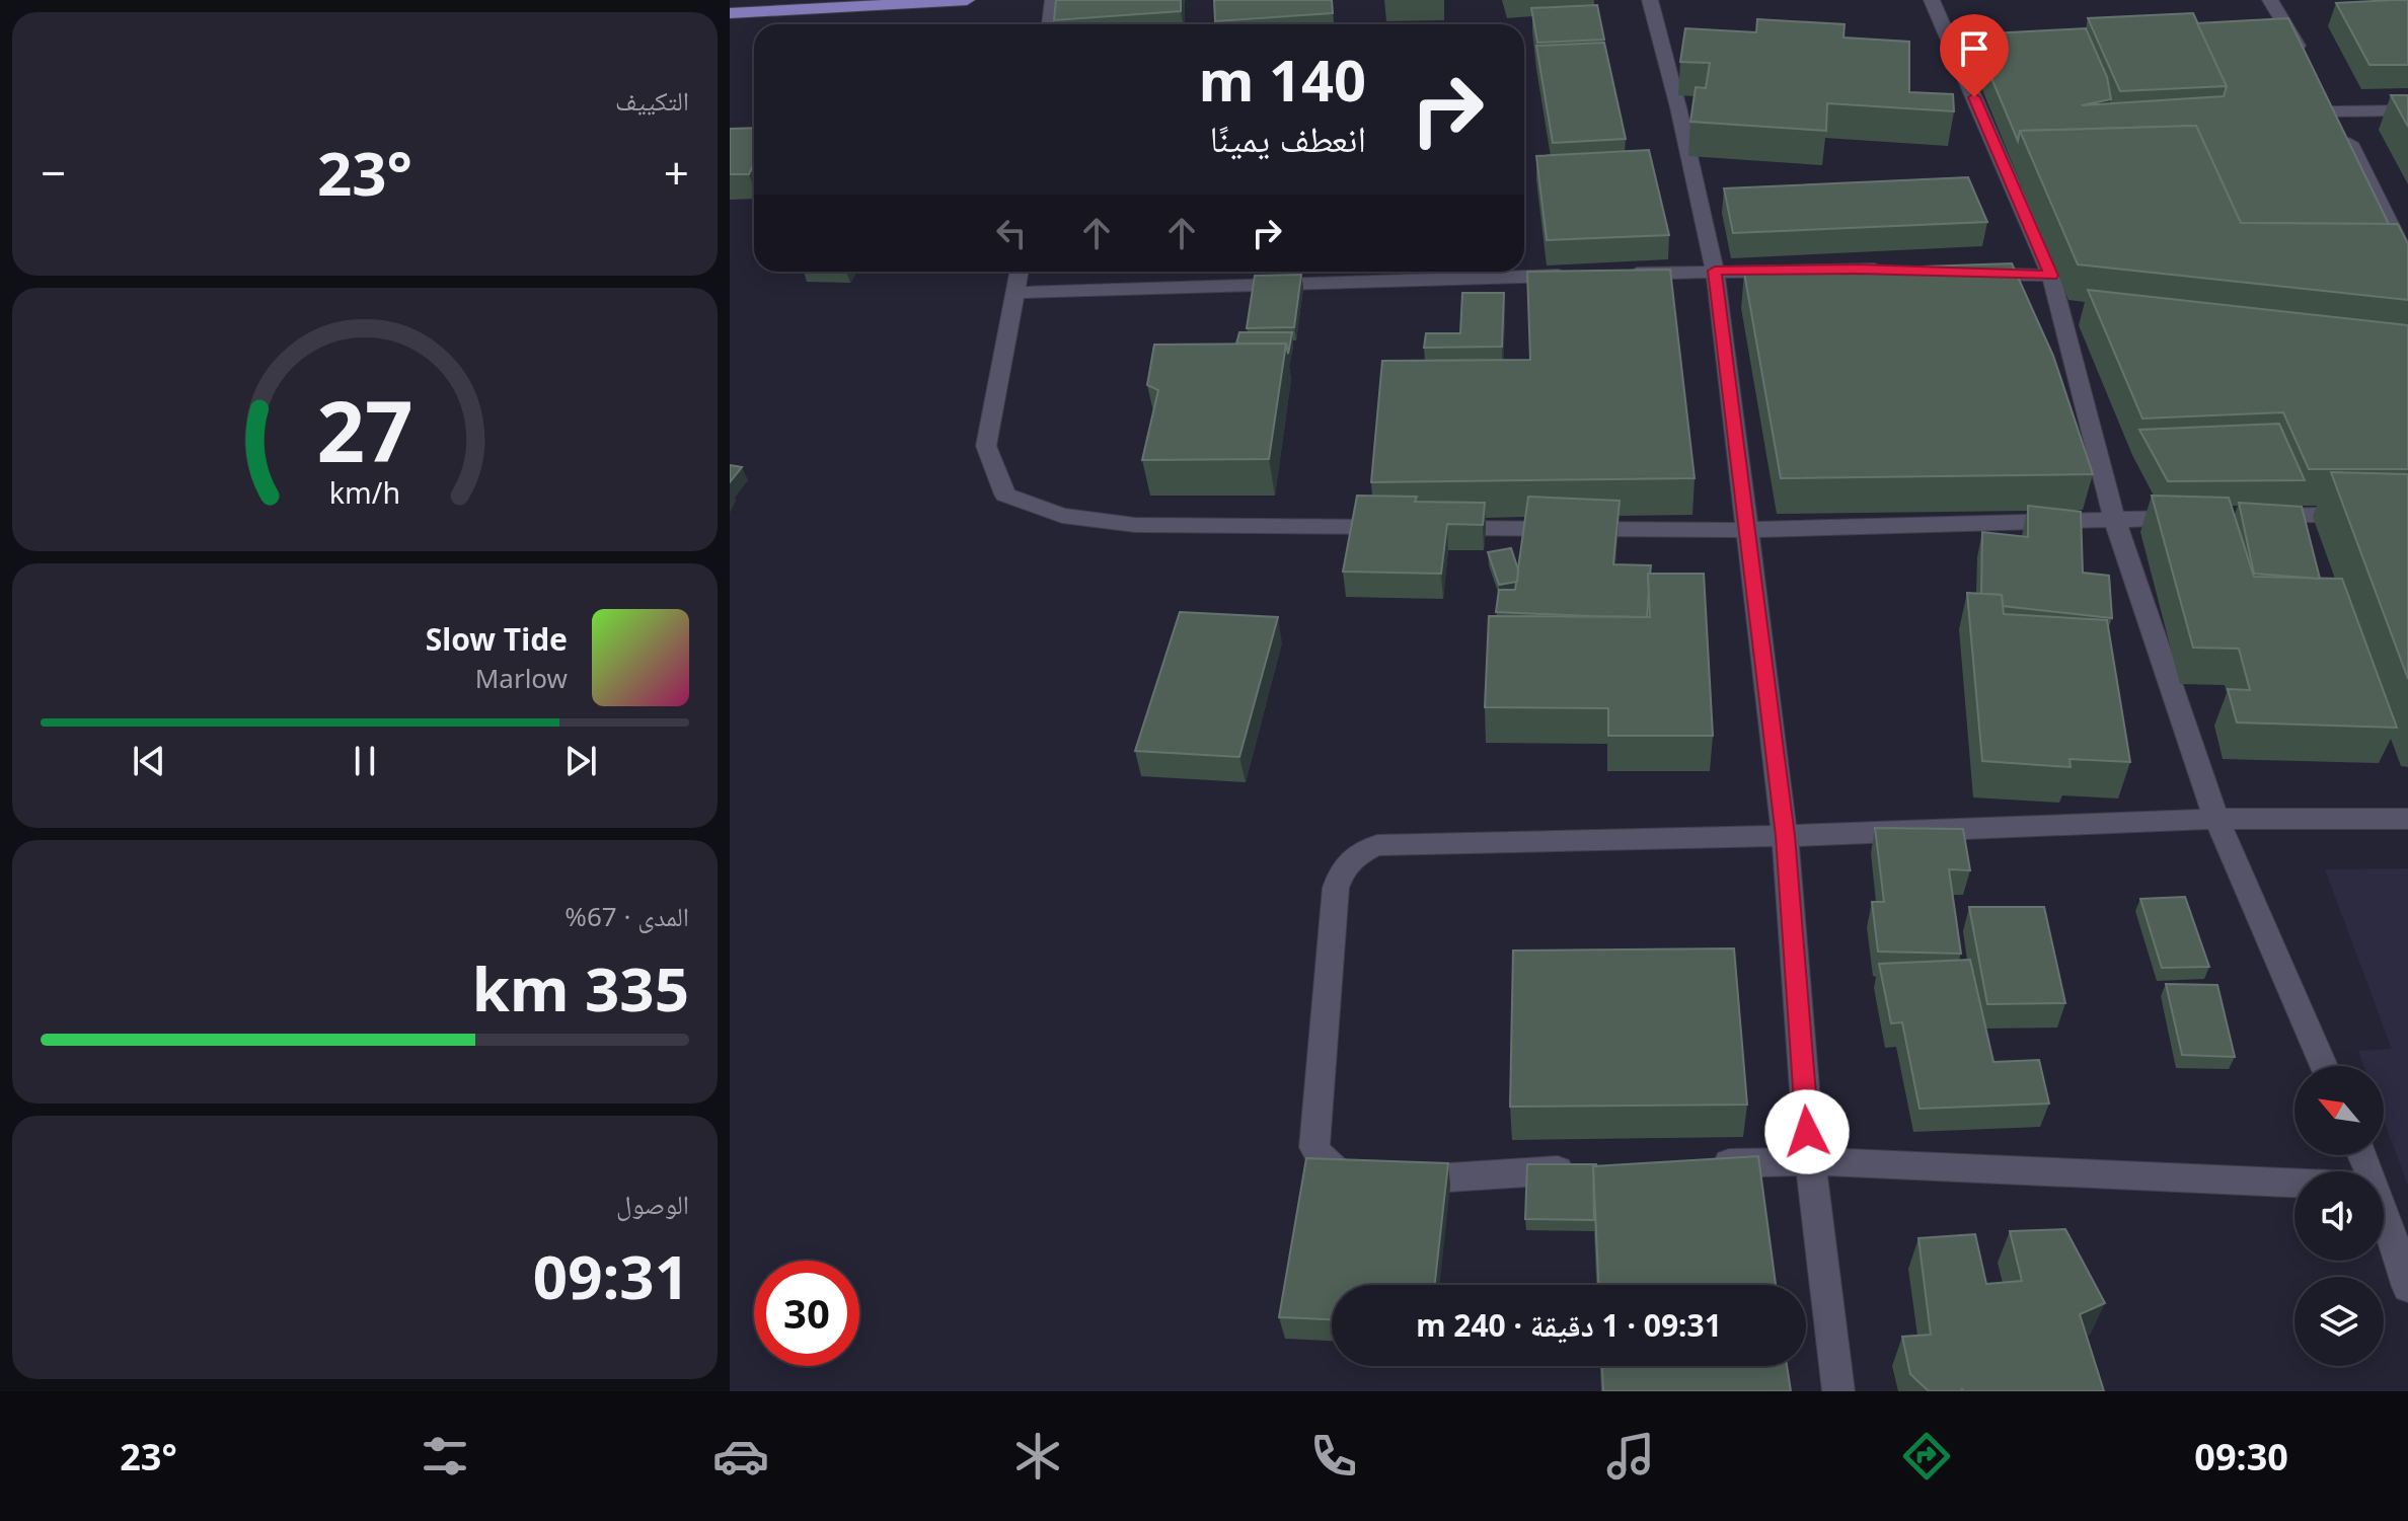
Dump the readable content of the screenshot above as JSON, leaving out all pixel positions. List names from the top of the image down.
{
  "north": "top left",
  "page": {
    "tile": [
      "التكييف",
      ["المدى · 67%", "335 km"],
      ["الوصول", "09:31"]
    ],
    "turn": ["140 m", "انعطف يمينًا"],
    "heat": ["−", "23°", "+"],
    "song": ["Slow Tide", "Marlow"],
    "limit": "30",
    "trip": "09:31 · 1 دقيقة · 240 m",
    "tabs": ["09:30", "23°"],
    "gauge": ["27", "km/h"]
  }
}
